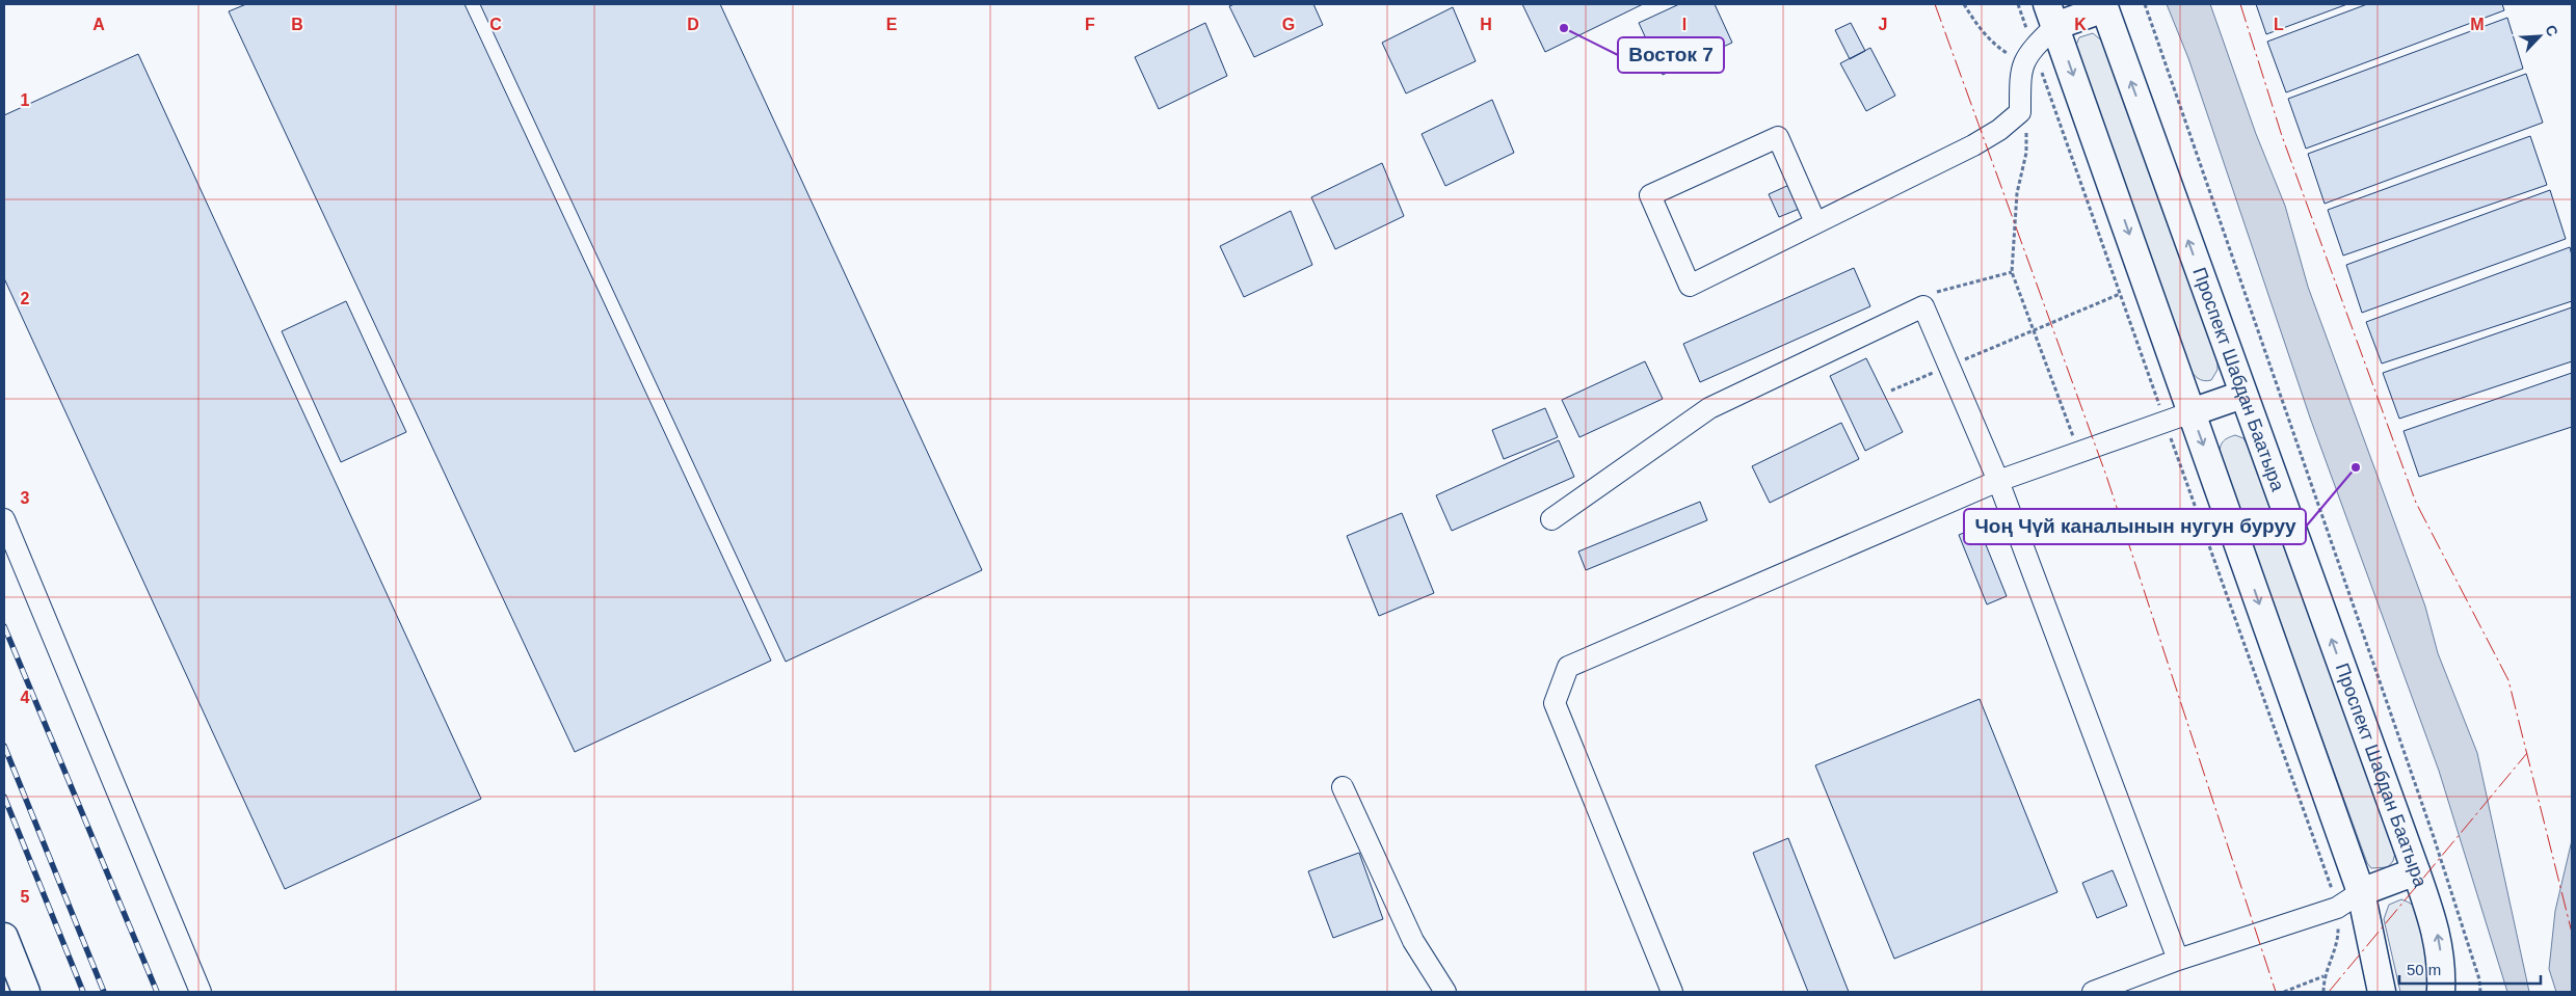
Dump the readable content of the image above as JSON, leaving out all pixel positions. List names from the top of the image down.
{
  "streets": {
    "main road": ["Проспект Шабдан Баатыра"]
  },
  "places": ["Восток 7", "Чоң Чүй каналынын нугун буруу"],
  "scale_bar": "50 m",
  "north": "top right",
  "grid": {
    "columns": [
      "A",
      "B",
      "C",
      "D",
      "E",
      "F",
      "G",
      "H",
      "I",
      "J",
      "K",
      "L",
      "M"
    ],
    "rows": [
      "1",
      "2",
      "3",
      "4",
      "5"
    ]
  }
}
